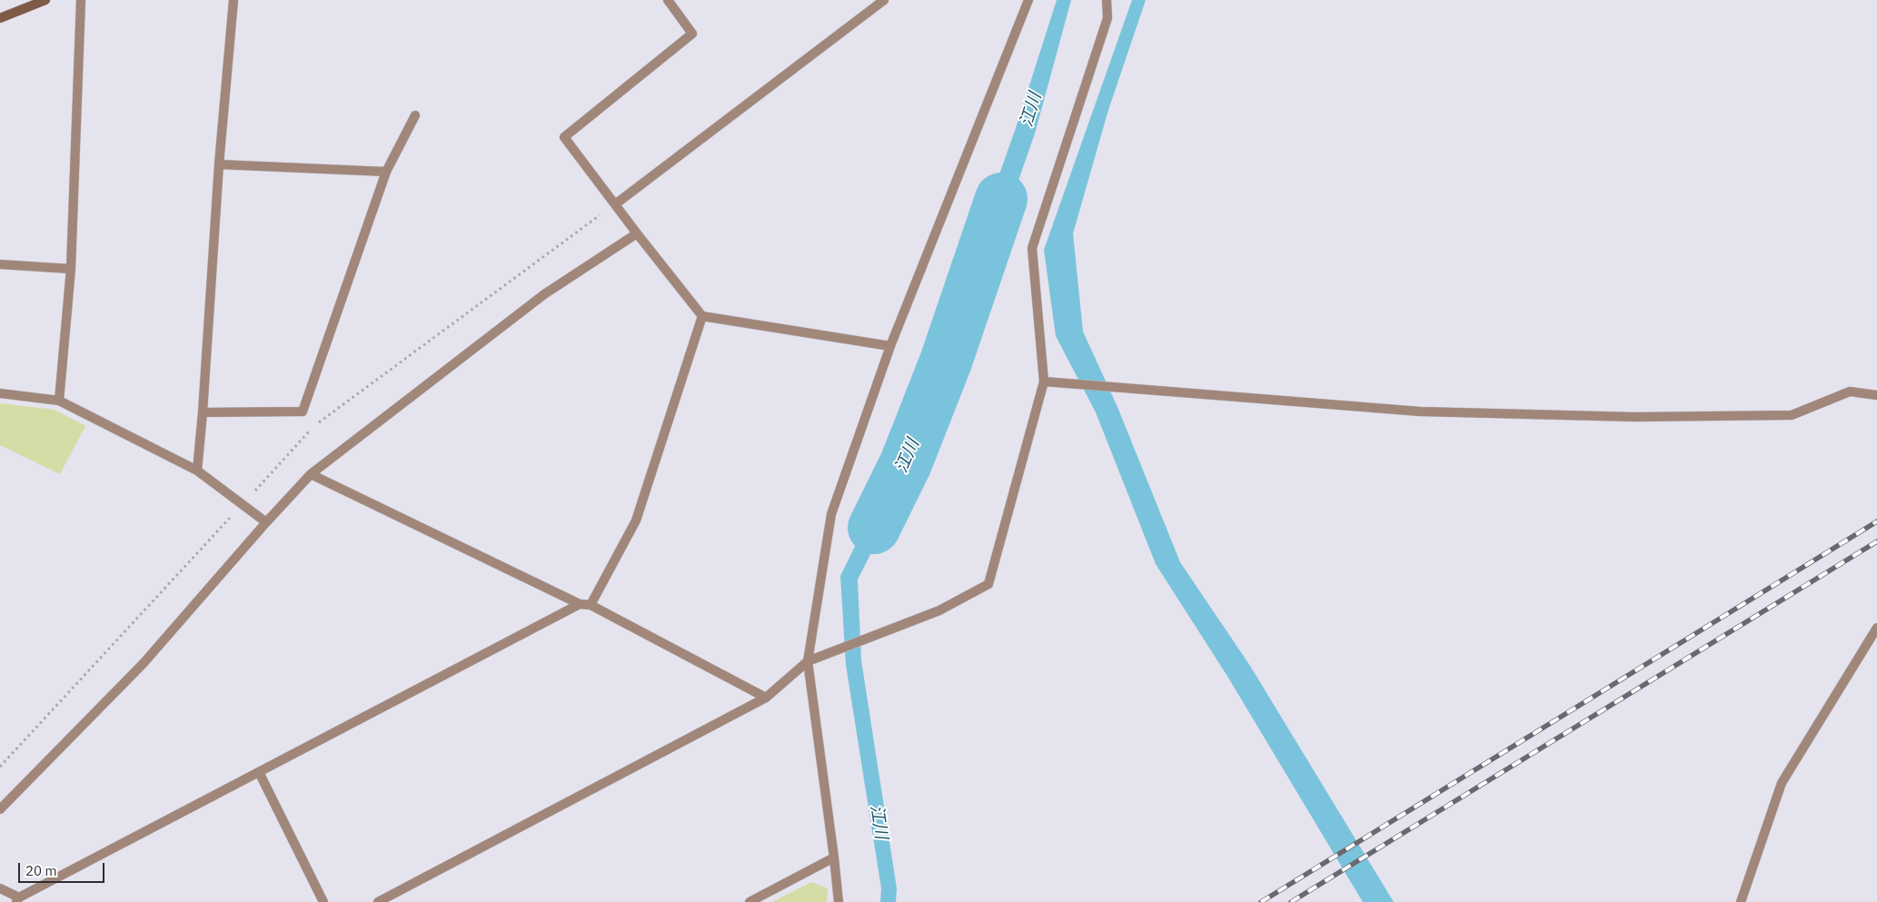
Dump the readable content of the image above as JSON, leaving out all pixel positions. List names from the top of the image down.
{
  "water": ["江川"],
  "scale_bar": "20 m"
}
